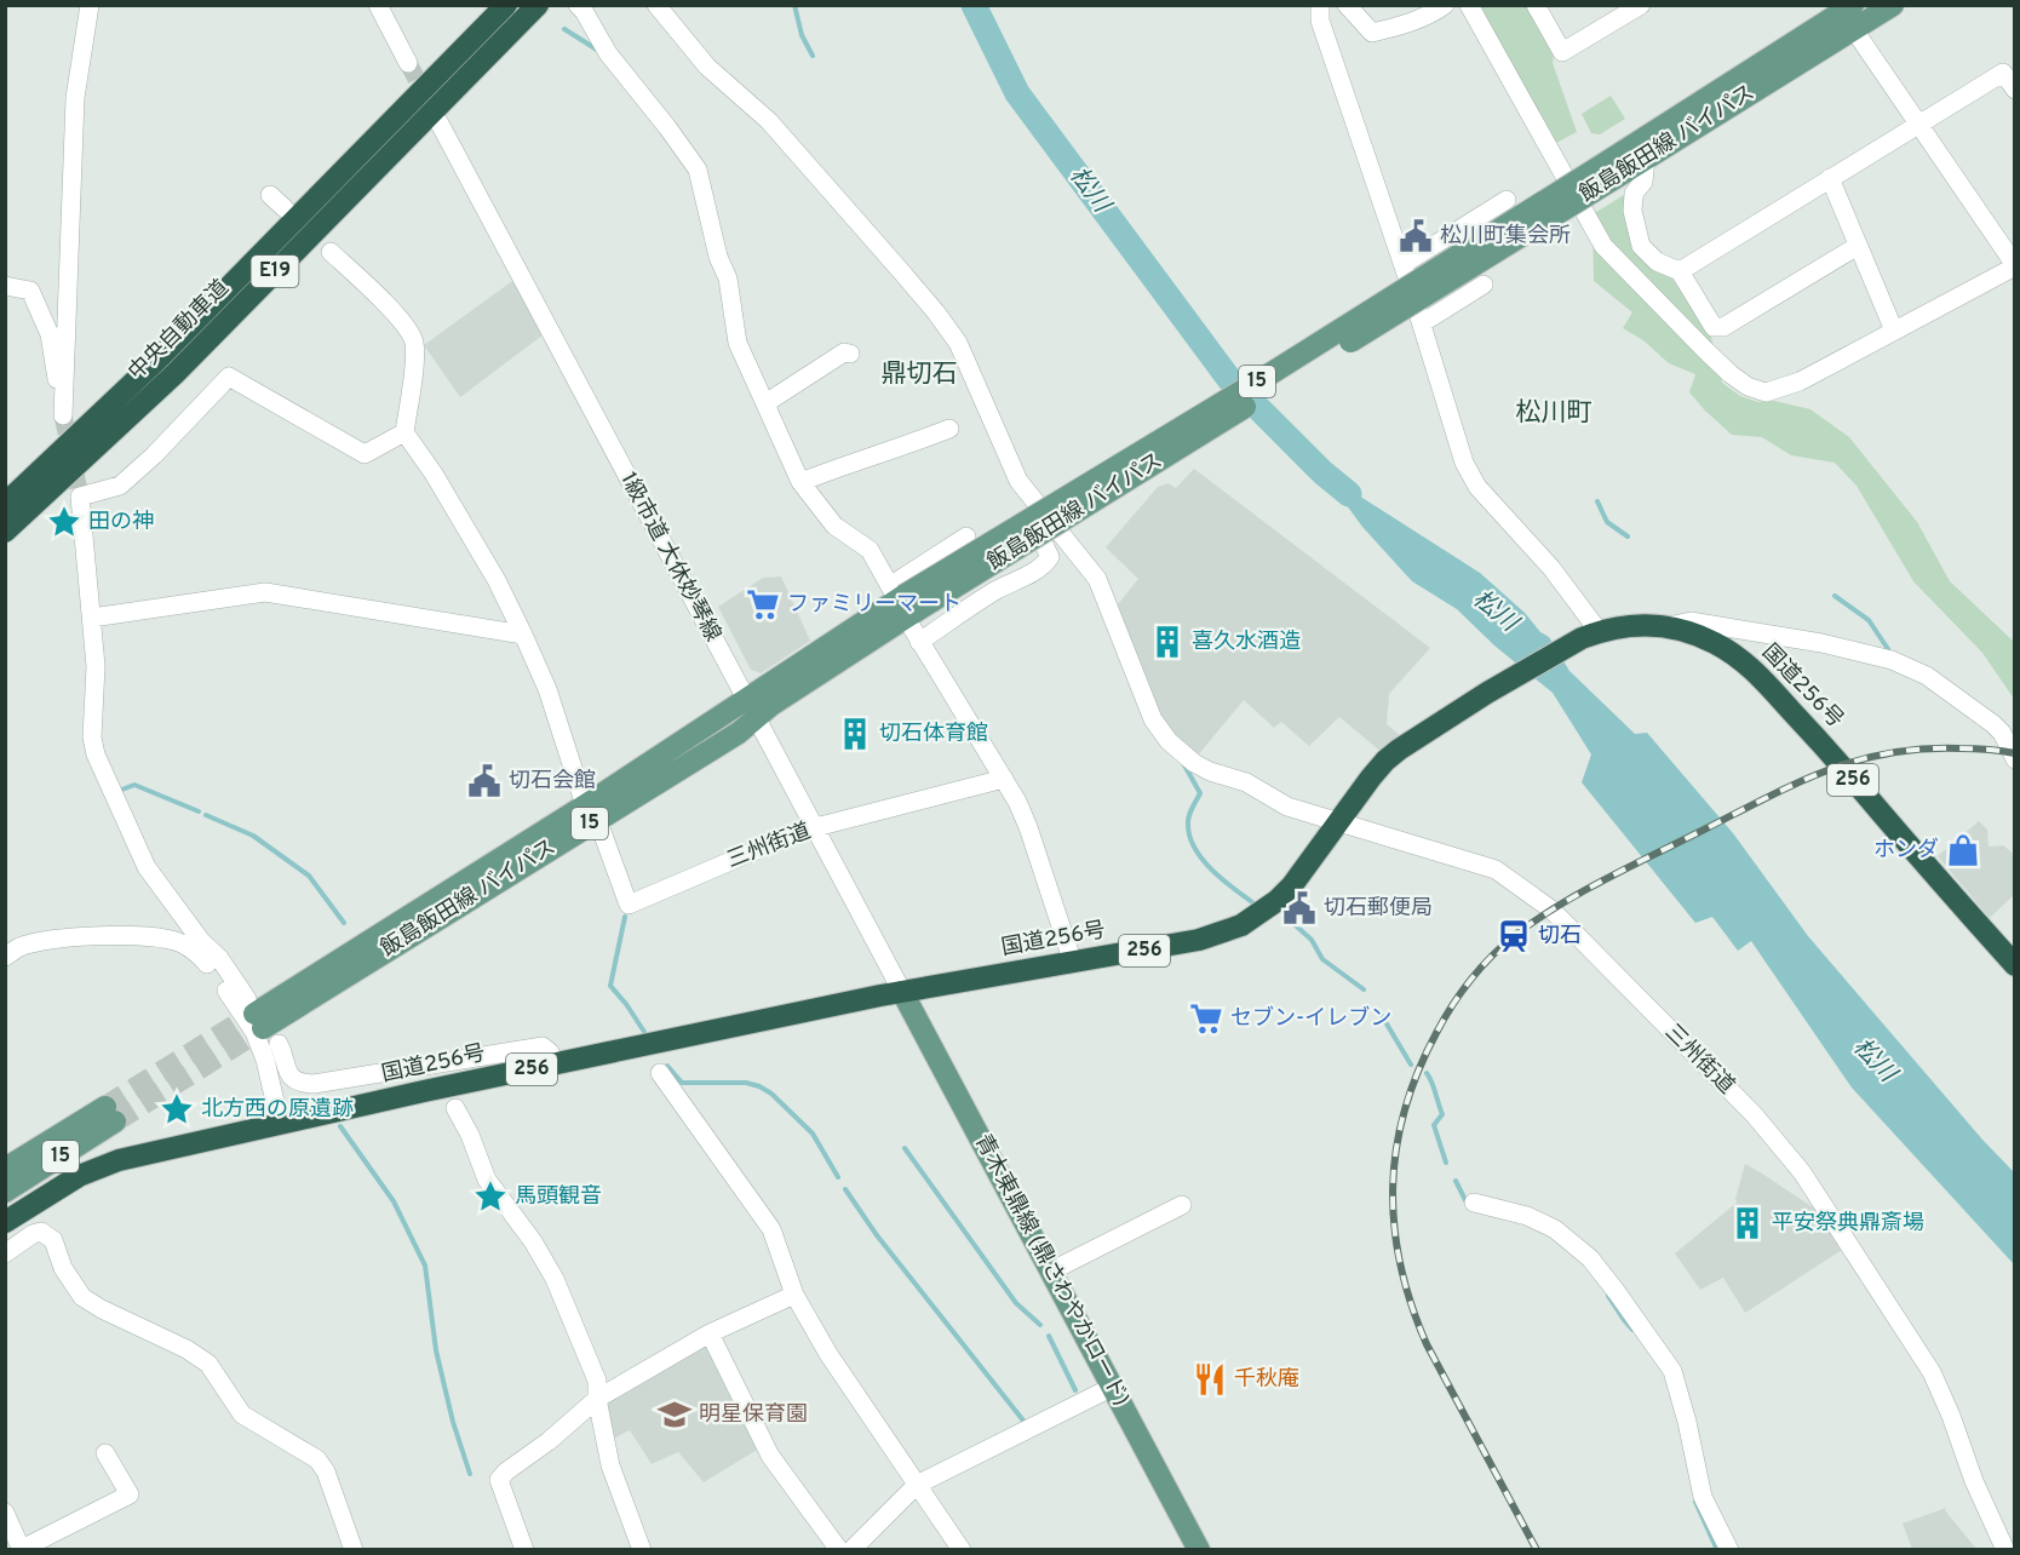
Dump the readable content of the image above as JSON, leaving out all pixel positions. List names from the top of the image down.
{
  "streets": {
    "highway": [
      "E19",
      "中央自動車道",
      "国道256号",
      "256"
    ],
    "main road": ["飯島飯田線 バイパス", "15", "青木東鼎線 (鼎さわやかロード)"],
    "street": ["1級市道 大休妙琴線", "三州街道"]
  },
  "crossings": [
    ["飯島飯田線 バイパス", "1級市道 大休妙琴線"],
    ["飯島飯田線 バイパス", "三州街道"],
    ["1級市道 大休妙琴線", "国道256号"],
    ["1級市道 大休妙琴線", "三州街道"],
    ["1級市道 大休妙琴線", "青木東鼎線 (鼎さわやかロード)"],
    ["国道256号", "三州街道"],
    ["国道256号", "青木東鼎線 (鼎さわやかロード)"]
  ],
  "districts": ["鼎切石", "松川町"],
  "water": ["松川"],
  "places": {
    "public building": ["松川町集会所", "切石会館", "切石郵便局"],
    "place": ["田の神", "北方西の原遺跡", "馬頭観音"],
    "supermarket": ["ファミリーマート", "セブン-イレブン"],
    "building": ["喜久水酒造", "切石体育館", "平安祭典鼎斎場"],
    "shop": ["ホンダ"],
    "station": ["切石"],
    "restaurant": ["千秋庵"],
    "school or university": ["明星保育園"]
  }
}
